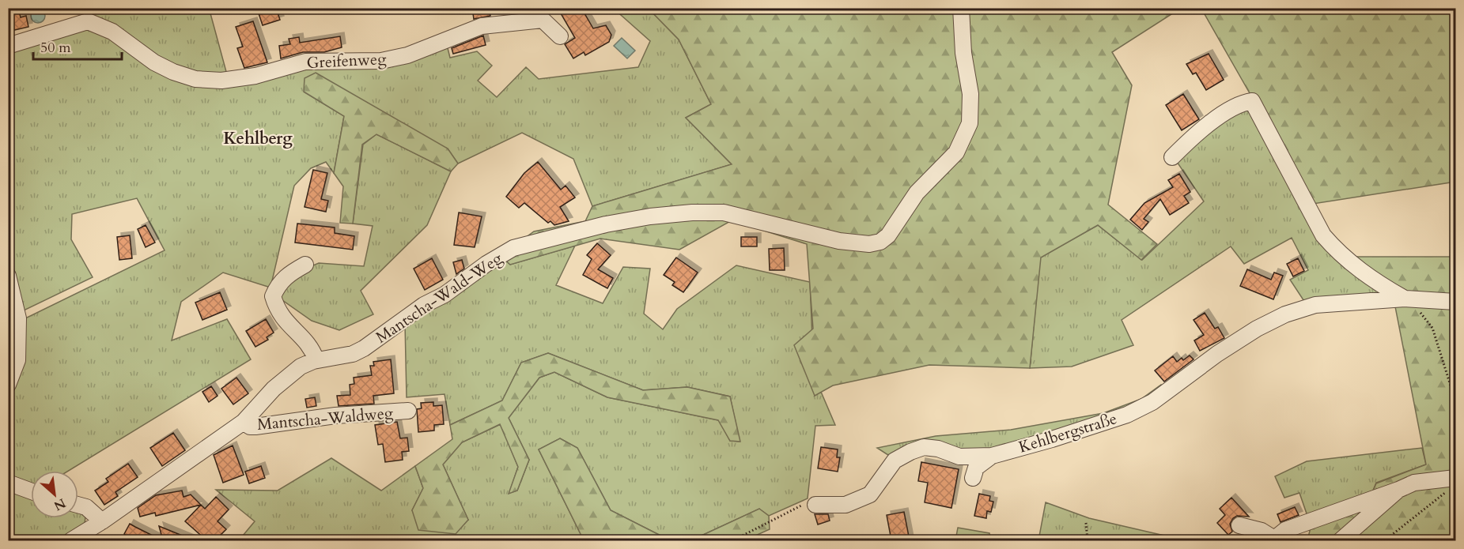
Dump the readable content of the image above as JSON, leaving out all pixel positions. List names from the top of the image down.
{
  "streets": {
    "street": [
      "Greifenweg",
      "Mantscha-Wald-Weg",
      "Mantscha-Waldweg",
      "Kehlbergstraße"
    ]
  },
  "crossings": [
    ["Mantscha-Wald-Weg", "Mantscha-Waldweg"]
  ],
  "districts": ["Kehlberg"],
  "scale_bar": "50 m",
  "north": "bottom right"
}
